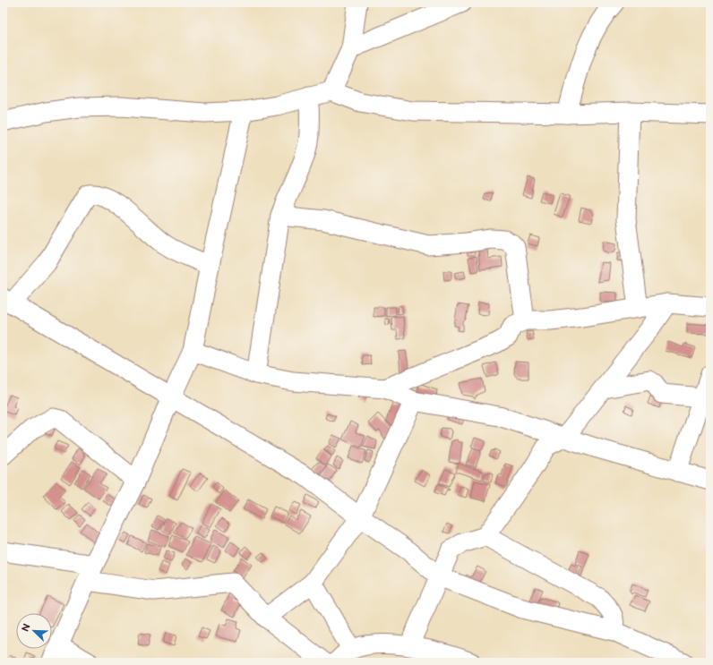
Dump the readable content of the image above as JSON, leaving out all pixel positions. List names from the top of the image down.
{
  "north": "top left"
}
